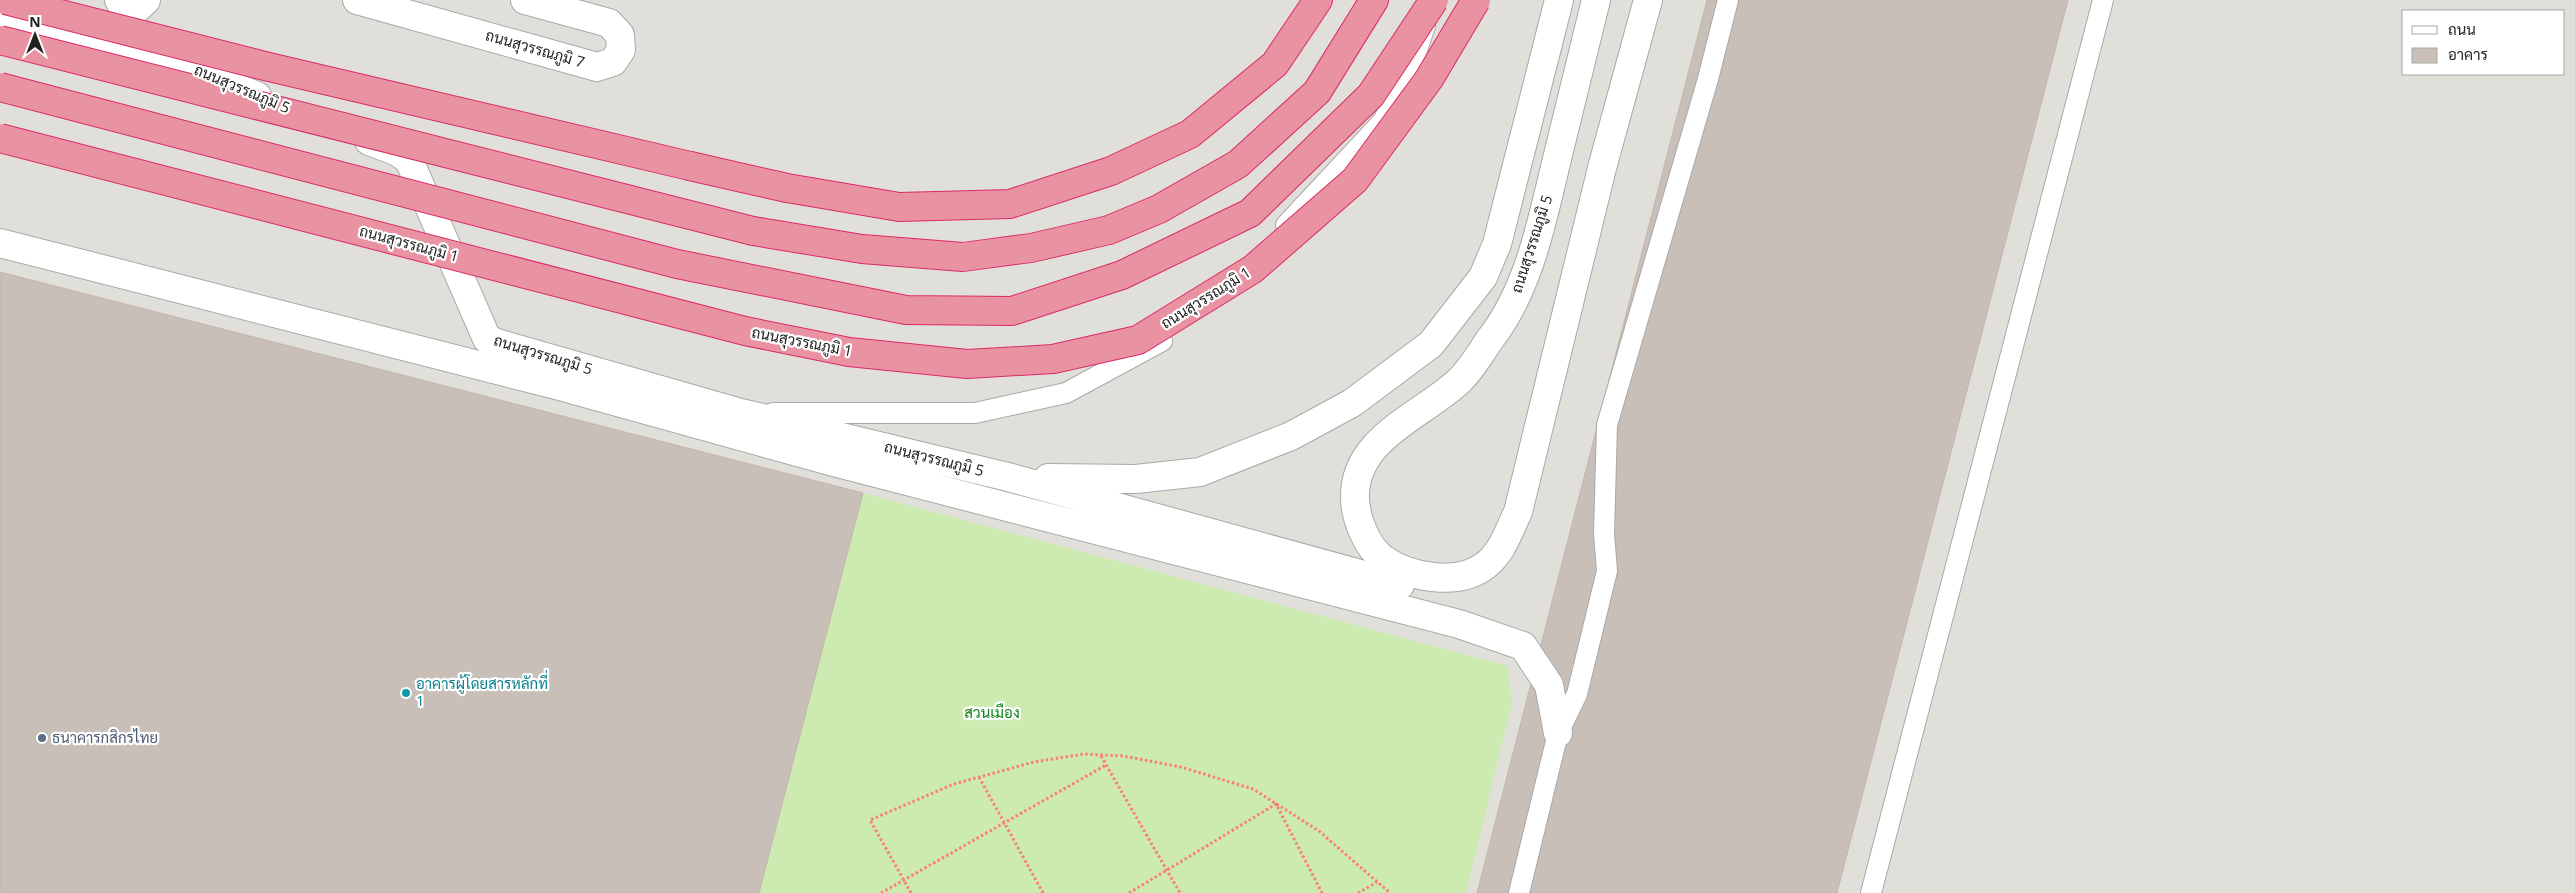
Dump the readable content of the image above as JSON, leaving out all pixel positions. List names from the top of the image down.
{
  "streets": {
    "highway": ["ถนนสุวรรณภูมิ 1"],
    "street": ["ถนนสุวรรณภูมิ 7", "ถนนสุวรรณภูมิ 5"]
  },
  "parks": ["สวนเมือง"],
  "places": ["อาคารผู้โดยสารหลักที่ 1", "ธนาคารกสิกรไทย"],
  "legend": ["ถนน", "อาคาร"],
  "north": "top"
}
